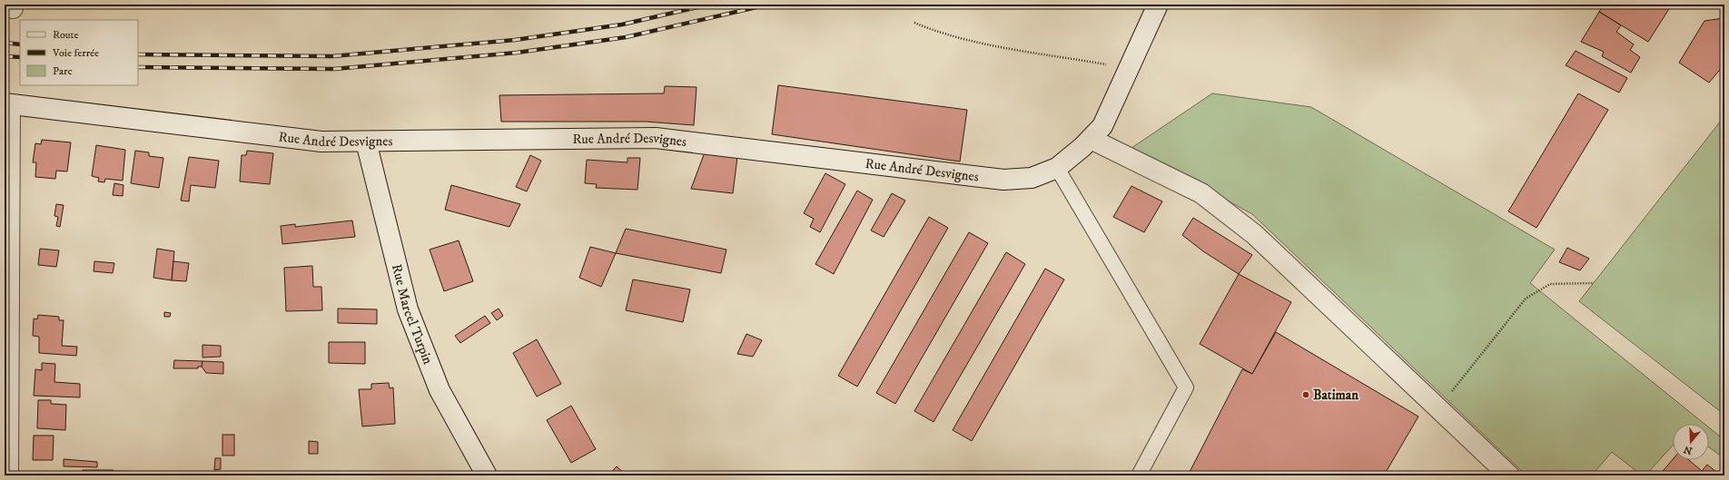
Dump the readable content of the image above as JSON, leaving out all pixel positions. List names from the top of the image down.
{
  "streets": {
    "street": ["Rue André Desvignes", "Rue Marcel Turpin"]
  },
  "crossings": [
    ["Rue André Desvignes", "Rue Marcel Turpin"]
  ],
  "places": ["Batiman"],
  "legend": ["Route", "Voie ferrée", "Parc"],
  "north": "bottom"
}
